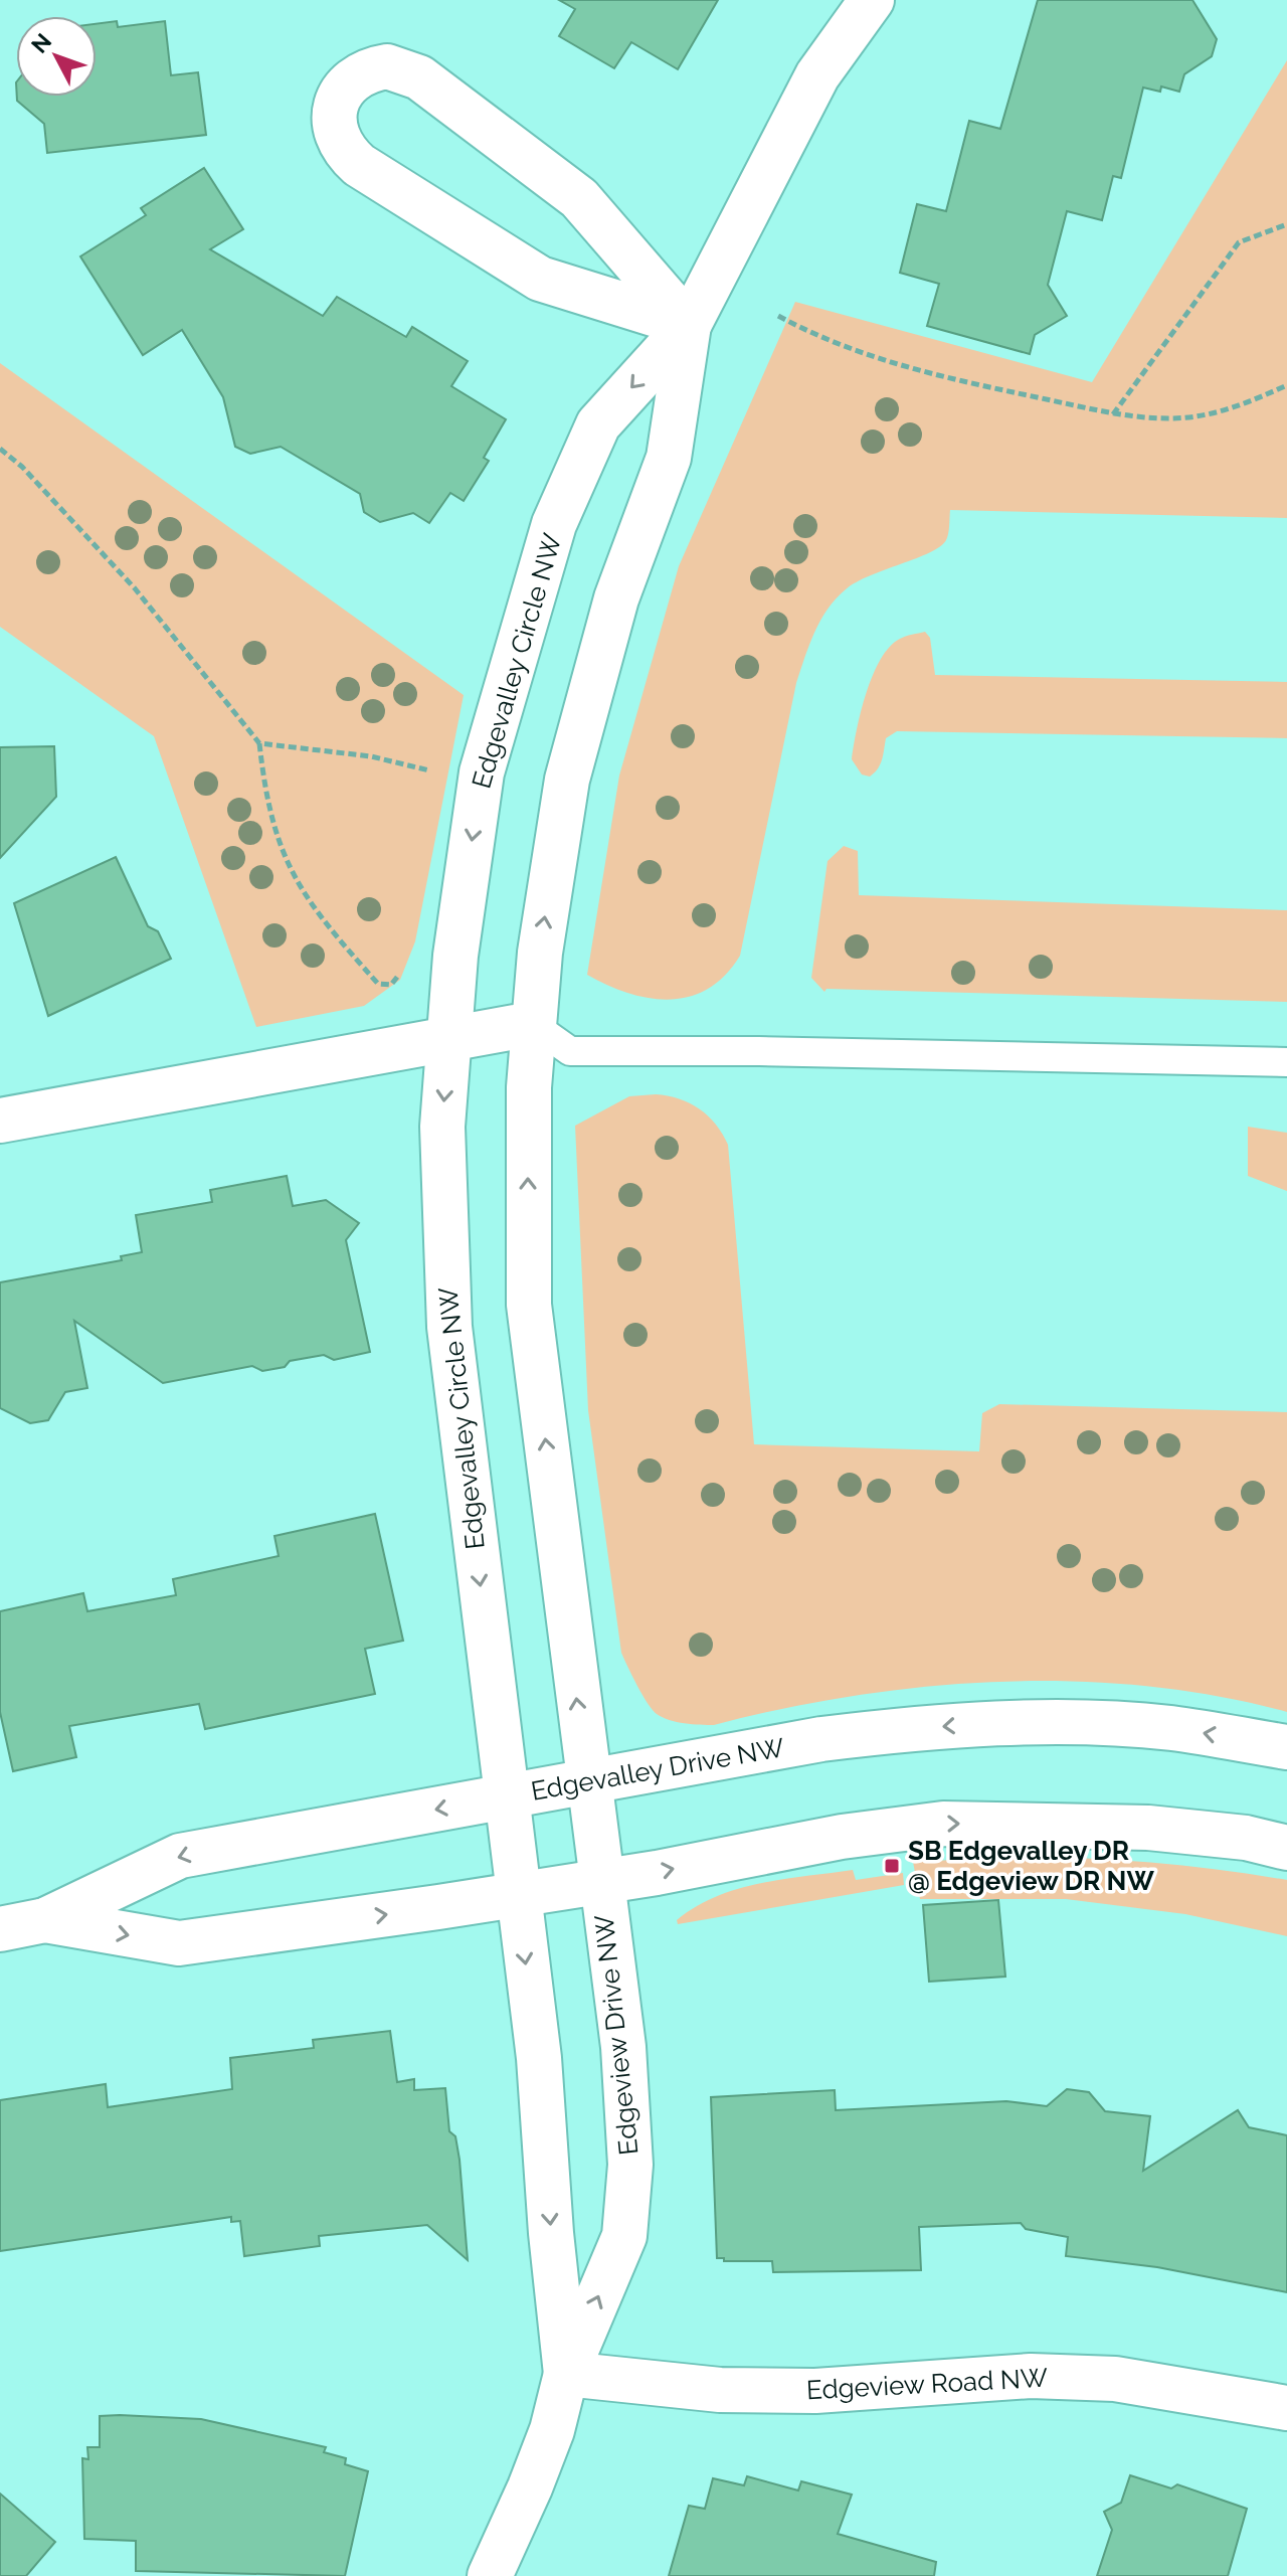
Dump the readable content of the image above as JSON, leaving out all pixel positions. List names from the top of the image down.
{
  "streets": {
    "street": [
      "Edgevalley Circle NW",
      "Edgevalley Drive NW",
      "Edgeview Drive NW",
      "Edgeview Road NW"
    ]
  },
  "crossings": [
    ["Edgevalley Circle NW", "Edgevalley Drive NW"],
    ["Edgevalley Circle NW", "Edgeview Drive NW"],
    ["Edgevalley Drive NW", "Edgeview Drive NW"],
    ["Edgeview Drive NW", "Edgeview Road NW"]
  ],
  "places": {
    "transit": ["SB Edgevalley DR @ Edgeview DR NW"]
  },
  "north": "top left"
}
